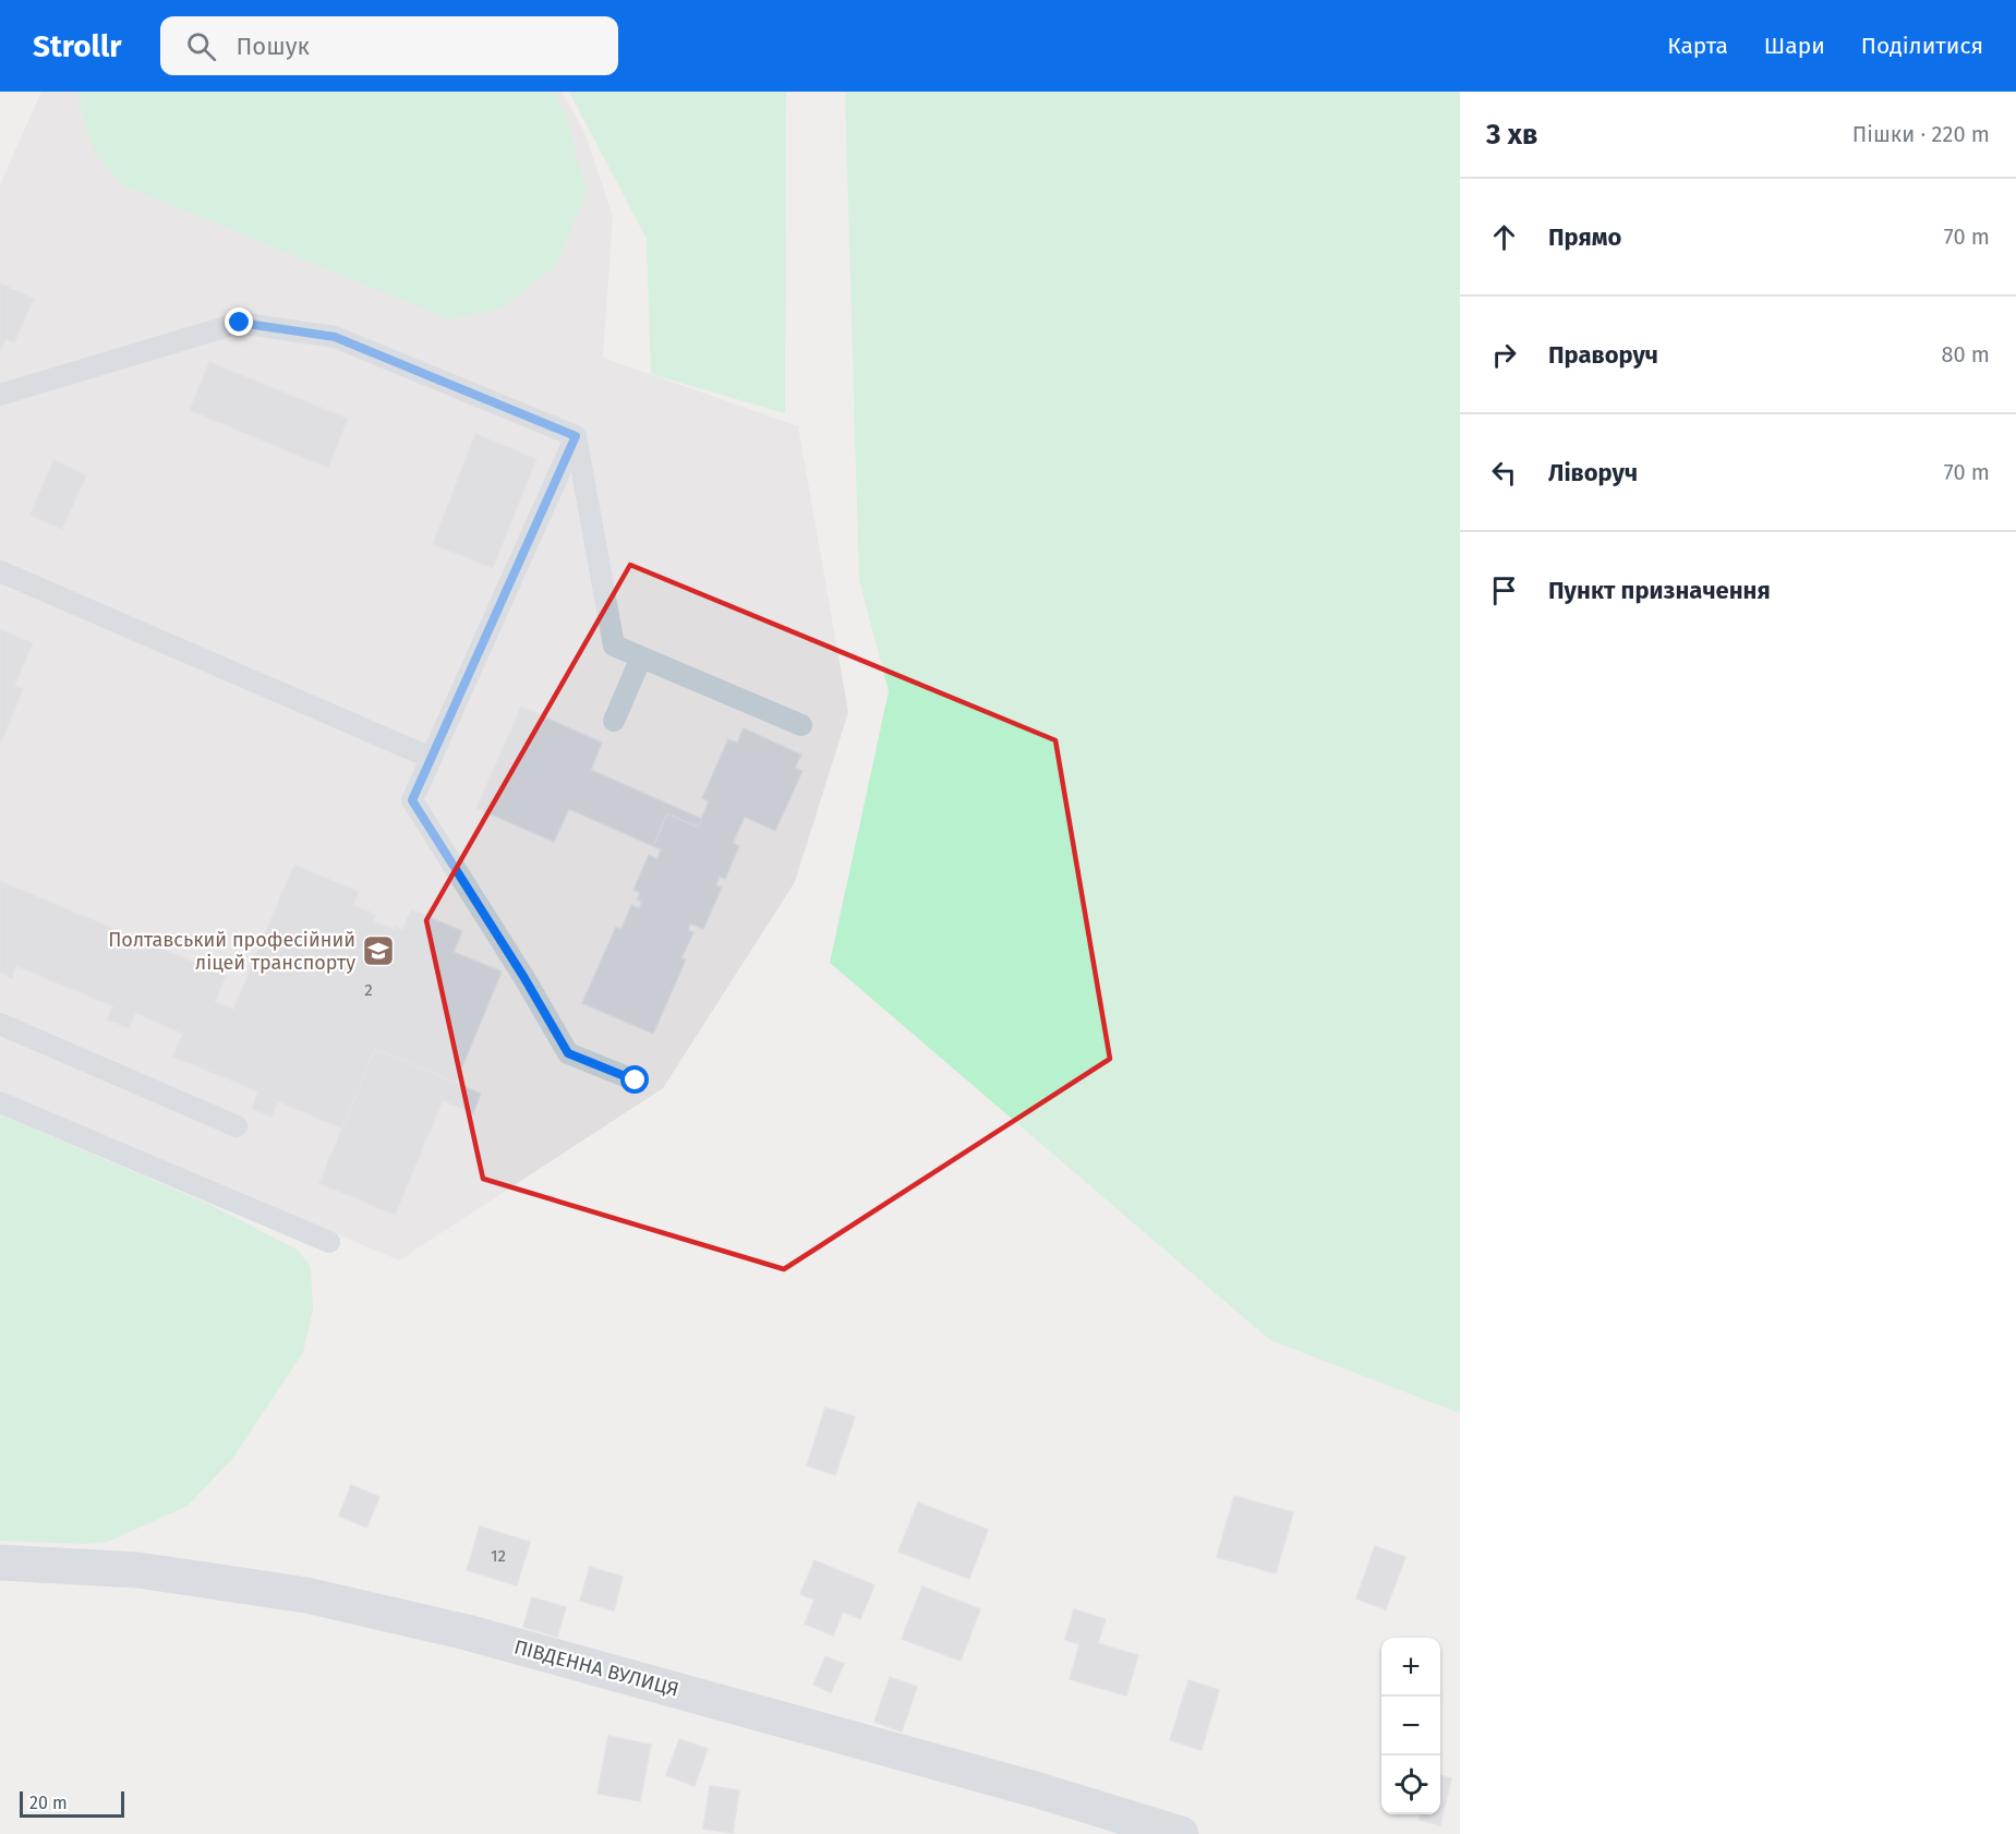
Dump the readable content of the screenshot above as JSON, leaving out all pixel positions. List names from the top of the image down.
{
  "streets": {
    "street": ["ПІВДЕННА ВУЛИЦЯ"]
  },
  "places": {
    "school or university": ["Полтавський професійний ліцей транспорту"]
  },
  "house_numbers": ["2", "12"],
  "scale_bar": "20 m",
  "page": {
    "header": "Strollr",
    "search": "Пошук",
    "nav": ["Карта", "Шари", "Поділитися"],
    "heading": ["3 хв", "Пішки · 220 m"],
    "list": [
      ["Прямо", "70 m"],
      ["Праворуч", "80 m"],
      ["Ліворуч", "70 m"],
      "Пункт призначення"
    ],
    "map_buttons": ["+", "−"],
    "scale": "20 m"
  }
}
